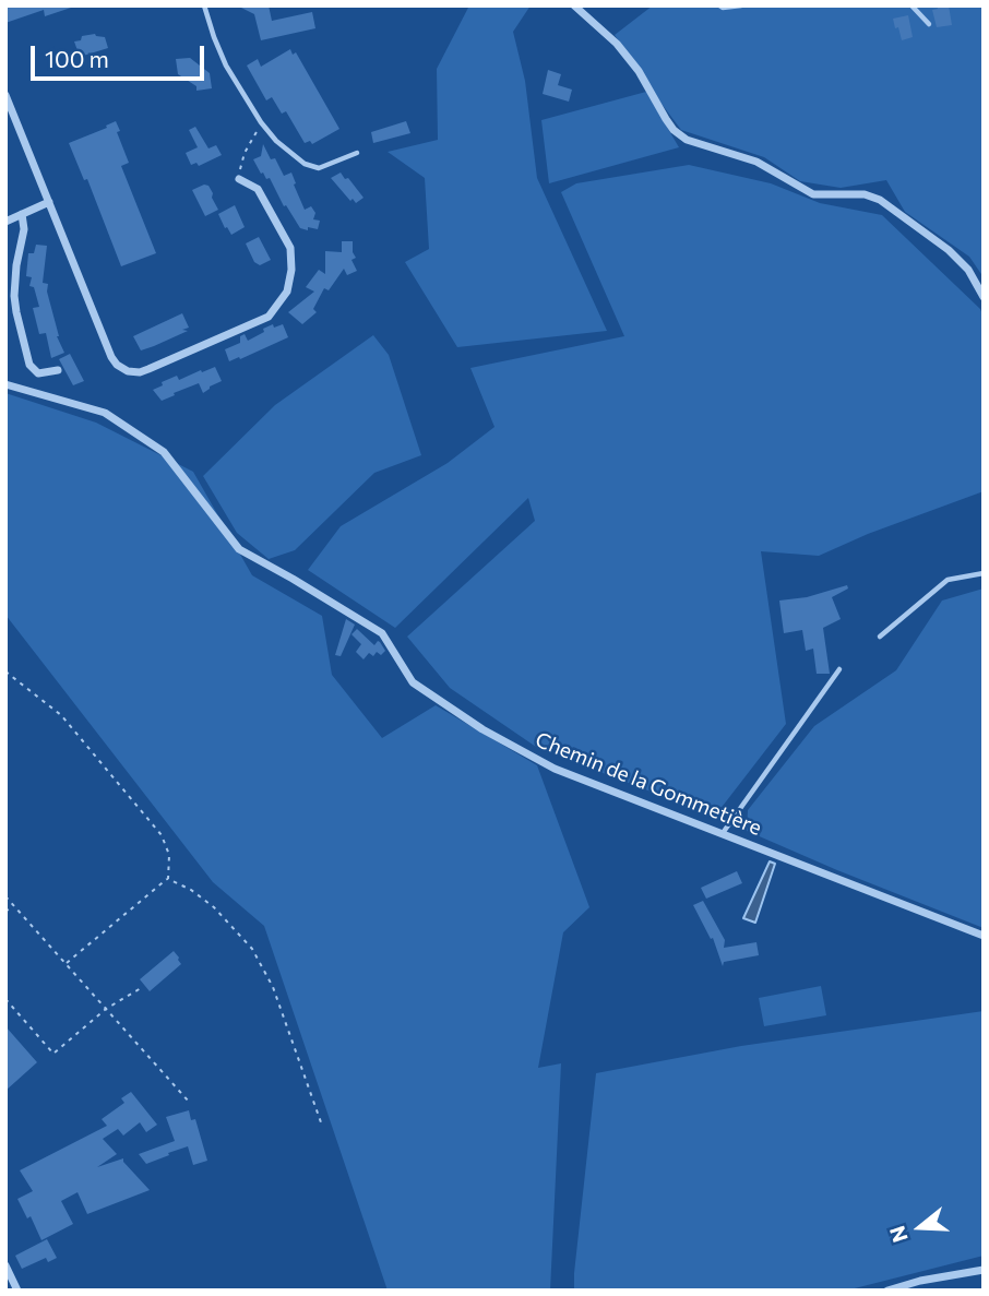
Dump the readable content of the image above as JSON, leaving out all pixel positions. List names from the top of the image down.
{
  "streets": {
    "street": ["Chemin de la Gommetière"]
  },
  "scale_bar": "100 m",
  "north": "left"
}
